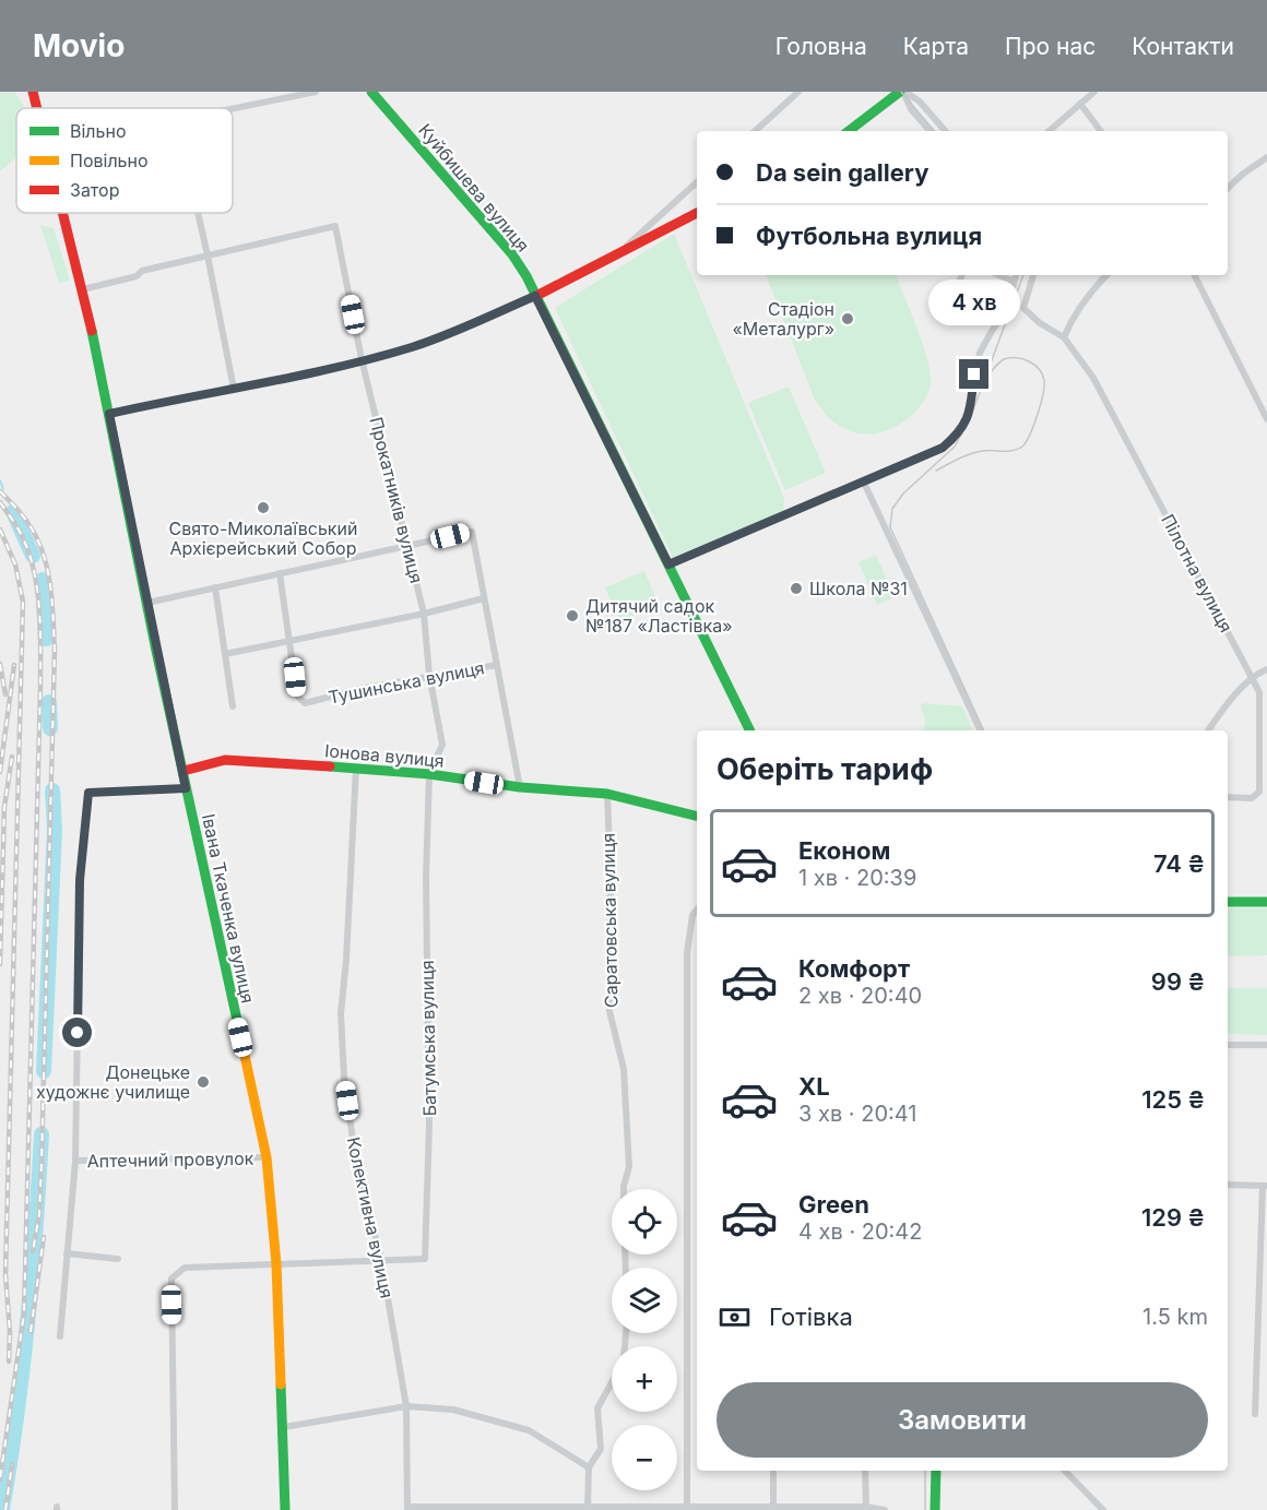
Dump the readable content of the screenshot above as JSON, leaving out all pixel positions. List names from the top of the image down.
{
  "streets": {
    "main road": ["Куйбишева вулиця", "Іонова вулиця", "Івана Ткаченка вулиця"],
    "street": [
      "Прокатників вулиця",
      "Пілотна вулиця",
      "Тушинська вулиця",
      "Саратовська вулиця",
      "Батумська вулиця",
      "Аптечний провулок",
      "Колективна вулиця"
    ]
  },
  "crossings": [
    ["Прокатників вулиця", "Тушинська вулиця"],
    ["Прокатників вулиця", "Іонова вулиця"],
    ["Прокатників вулиця", "Батумська вулиця"],
    ["Іонова вулиця", "Івана Ткаченка вулиця"],
    ["Іонова вулиця", "Саратовська вулиця"],
    ["Іонова вулиця", "Батумська вулиця"],
    ["Іонова вулиця", "Колективна вулиця"],
    ["Івана Ткаченка вулиця", "Аптечний провулок"],
    ["Батумська вулиця", "Колективна вулиця"]
  ],
  "places": [
    "Стадіон «Металург»",
    "Свято-Миколаївський Архієрейський Собор",
    "Школа №31",
    "Дитячий садок №187 «Ластівка»",
    "Донецьке художнє училище"
  ],
  "legend": ["Вільно", "Повільно", "Затор"],
  "page": {
    "header": "Movio",
    "nav": [
      "Головна",
      "Карта",
      "Про нас",
      "Контакти"
    ],
    "banner": ["Da sein gallery", "Футбольна вулиця"],
    "bubble": "4 хв",
    "heading": "Оберіть тариф",
    "list": [
      {
        "name": "Економ",
        "note": "1 хв · 20:39",
        "value": "74 ₴"
      },
      {
        "name": "Комфорт",
        "note": "2 хв · 20:40",
        "value": "99 ₴"
      },
      {
        "name": "XL",
        "note": "3 хв · 20:41",
        "value": "125 ₴"
      },
      {
        "name": "Green",
        "note": "4 хв · 20:42",
        "value": "129 ₴"
      }
    ],
    "map_buttons": ["+", "−"],
    "pay": ["Готівка", "1.5 km"],
    "buttons": "Замовити"
  }
}
